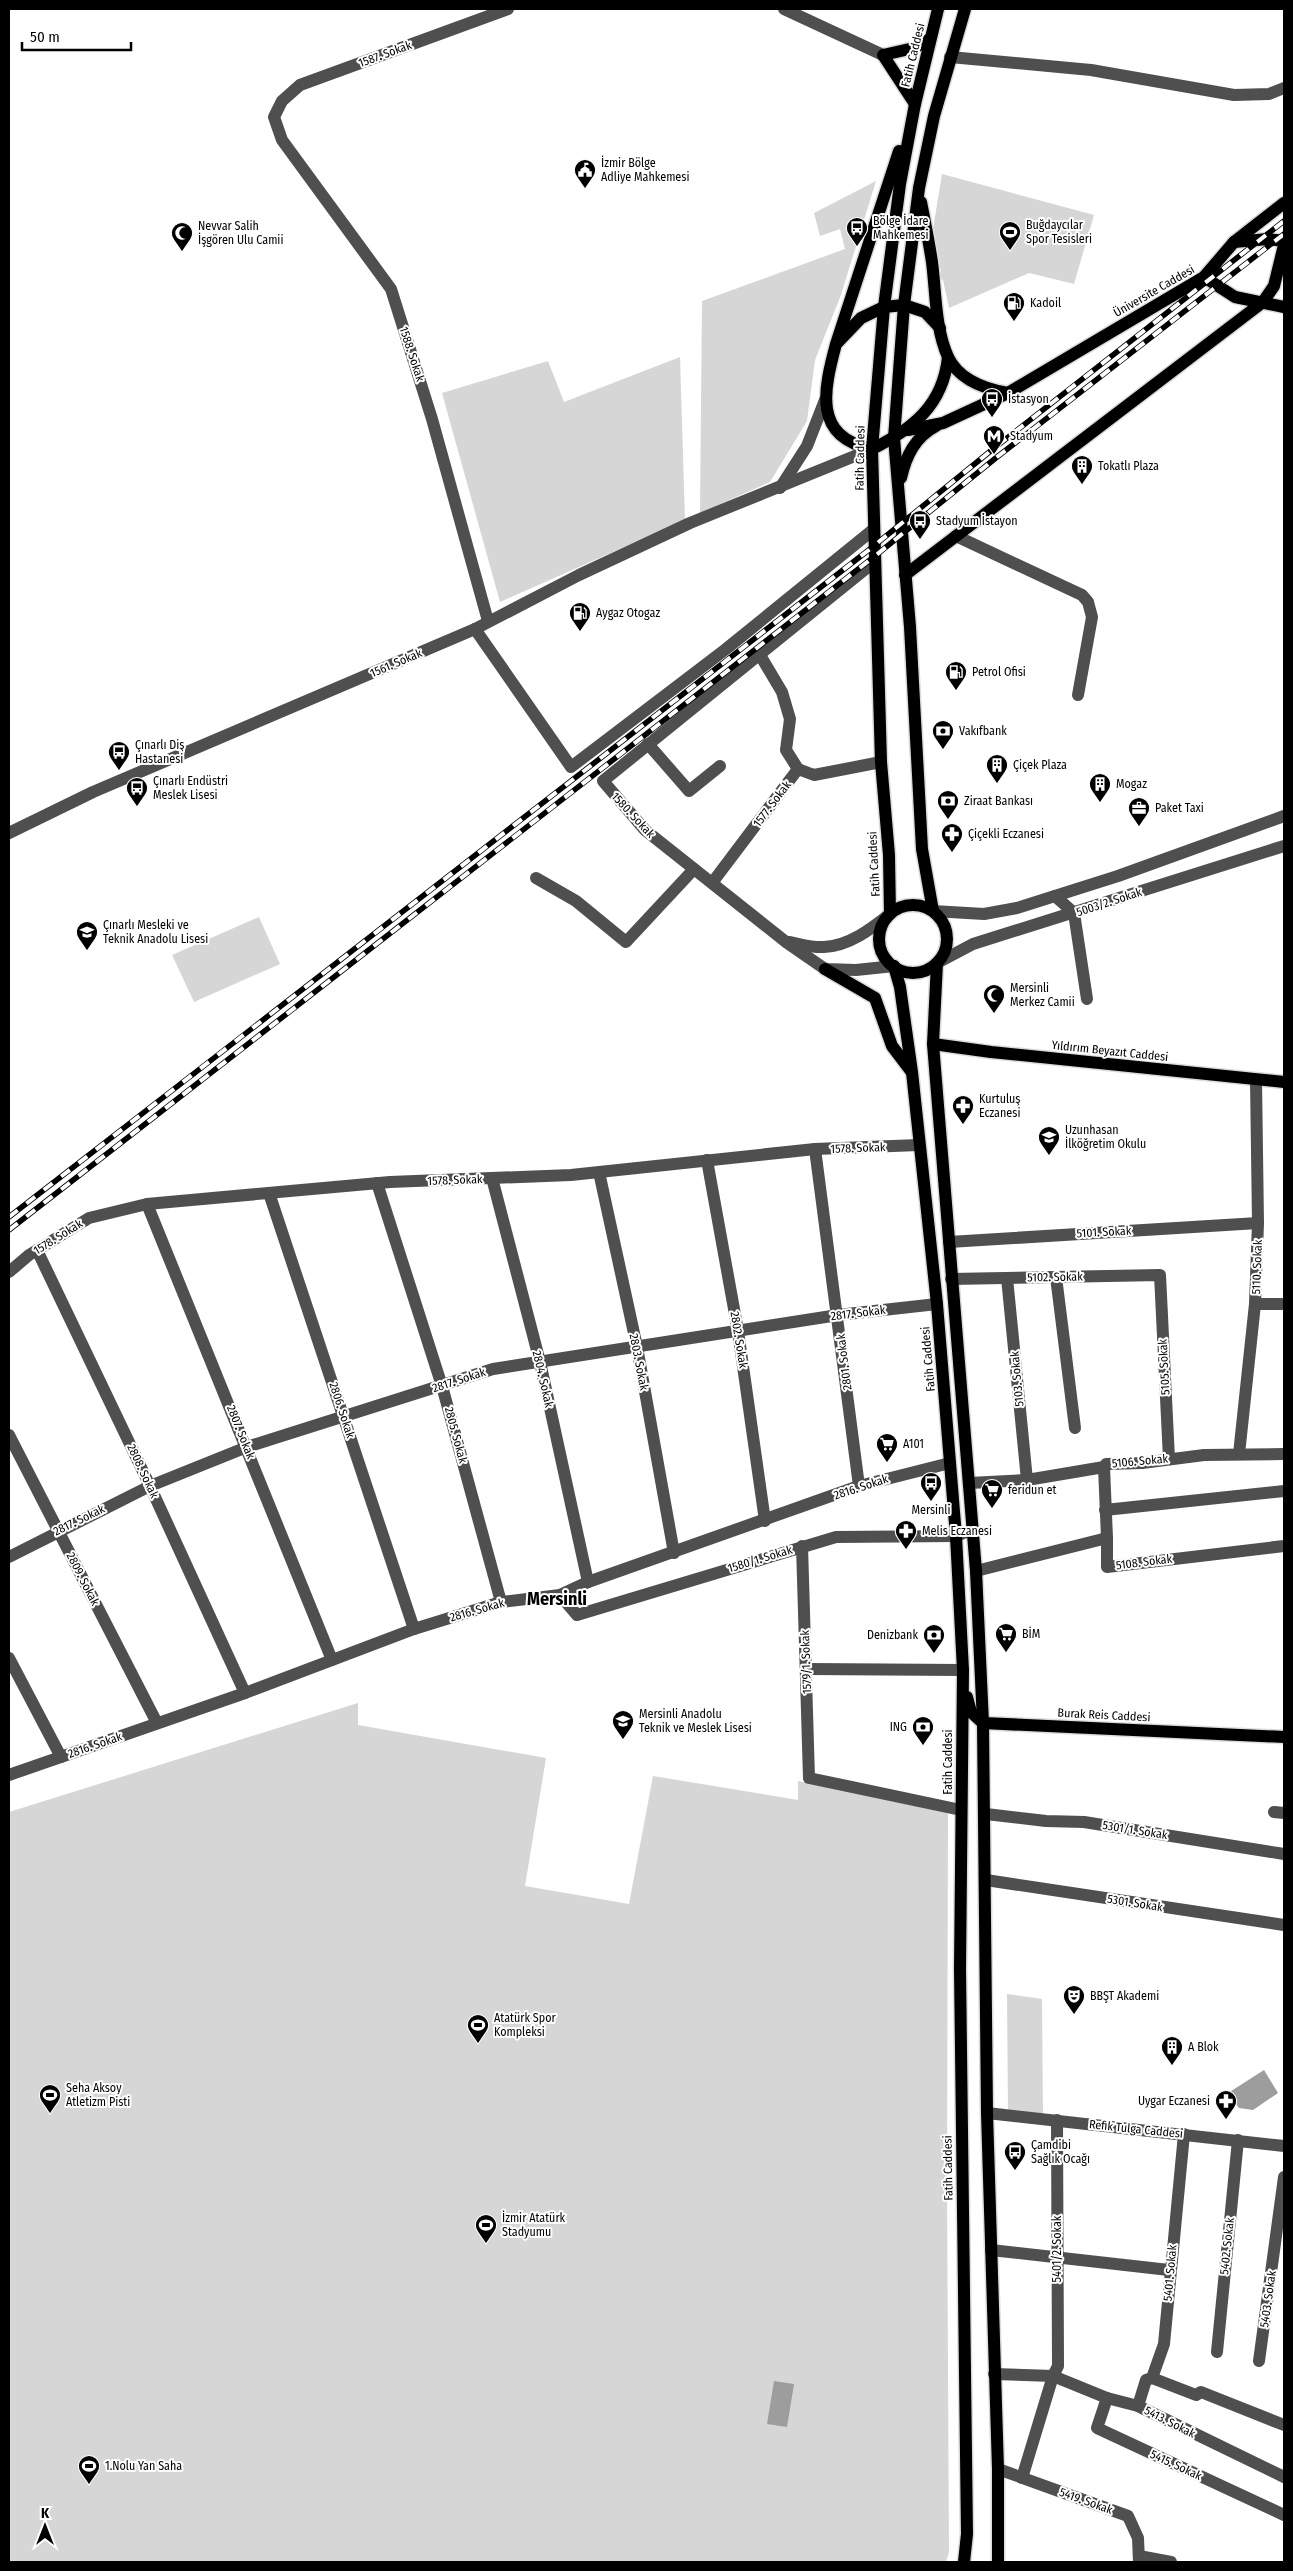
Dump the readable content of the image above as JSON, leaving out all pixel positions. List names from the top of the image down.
{
  "streets": {
    "main road": [
      "Fatih Caddesi",
      "Üniversite Caddesi",
      "Yıldırım Beyazıt Caddesi",
      "Burak Reis Caddesi"
    ],
    "street": [
      "1587. Sokak",
      "1588. Sokak",
      "1561. Sokak",
      "1577. Sokak",
      "1580. Sokak",
      "5003/2. Sokak",
      "1578. Sokak",
      "5101. Sokak",
      "5110. Sokak",
      "5102. Sokak",
      "2817. Sokak",
      "2802. Sokak",
      "2803. Sokak",
      "2801. Sokak",
      "5105. Sokak",
      "2804. Sokak",
      "5103. Sokak",
      "2806. Sokak",
      "2807. Sokak",
      "2805. Sokak",
      "5106. Sokak",
      "2808. Sokak",
      "2816. Sokak",
      "1580/1. Sokak",
      "5108. Sokak",
      "2809. Sokak",
      "1579/1. Sokak",
      "5301/1. Sokak",
      "5301. Sokak",
      "Refik Tulga Caddesi",
      "5402. Sokak",
      "5401/2. Sokak",
      "5401. Sokak",
      "5403. Sokak",
      "5413. Sokak",
      "5415. Sokak",
      "5419. Sokak"
    ]
  },
  "crossings": [
    ["1587. Sokak", "1588. Sokak"],
    ["Fatih Caddesi", "1561. Sokak"],
    ["Fatih Caddesi", "1577. Sokak"],
    ["Fatih Caddesi", "1580. Sokak"],
    ["Fatih Caddesi", "5003/2. Sokak"],
    ["Fatih Caddesi", "1578. Sokak"],
    ["Fatih Caddesi", "2817. Sokak"],
    ["Fatih Caddesi", "2816. Sokak"],
    ["Fatih Caddesi", "1580/1. Sokak"],
    ["Fatih Caddesi", "1579/1. Sokak"],
    ["1588. Sokak", "1561. Sokak"],
    ["1577. Sokak", "1580. Sokak"],
    ["Yıldırım Beyazıt Caddesi", "5110. Sokak"],
    ["1578. Sokak", "2802. Sokak"],
    ["1578. Sokak", "2803. Sokak"],
    ["1578. Sokak", "2801. Sokak"],
    ["1578. Sokak", "2804. Sokak"],
    ["1578. Sokak", "2806. Sokak"],
    ["1578. Sokak", "2807. Sokak"],
    ["1578. Sokak", "2805. Sokak"],
    ["1578. Sokak", "2808. Sokak"],
    ["5101. Sokak", "5110. Sokak"],
    ["5110. Sokak", "5106. Sokak"],
    ["5102. Sokak", "5105. Sokak"],
    ["5102. Sokak", "5103. Sokak"],
    ["2817. Sokak", "2802. Sokak"],
    ["2817. Sokak", "2803. Sokak"],
    ["2817. Sokak", "2801. Sokak"],
    ["2817. Sokak", "2804. Sokak"],
    ["2817. Sokak", "2806. Sokak"],
    ["2817. Sokak", "2807. Sokak"],
    ["2817. Sokak", "2805. Sokak"],
    ["2817. Sokak", "2808. Sokak"],
    ["2817. Sokak", "2809. Sokak"],
    ["2802. Sokak", "2816. Sokak"],
    ["2803. Sokak", "2816. Sokak"],
    ["2801. Sokak", "2816. Sokak"],
    ["5105. Sokak", "5106. Sokak"],
    ["2804. Sokak", "2816. Sokak"],
    ["5103. Sokak", "5106. Sokak"],
    ["2806. Sokak", "2816. Sokak"],
    ["2807. Sokak", "2816. Sokak"],
    ["2805. Sokak", "2816. Sokak"],
    ["2808. Sokak", "2816. Sokak"],
    ["2816. Sokak", "1580/1. Sokak"],
    ["2816. Sokak", "2809. Sokak"],
    ["1580/1. Sokak", "1579/1. Sokak"],
    ["Refik Tulga Caddesi", "5402. Sokak"],
    ["Refik Tulga Caddesi", "5401/2. Sokak"],
    ["Refik Tulga Caddesi", "5401. Sokak"],
    ["5401/2. Sokak", "5413. Sokak"],
    ["5401/2. Sokak", "5419. Sokak"],
    ["5401. Sokak", "5413. Sokak"],
    ["5413. Sokak", "5415. Sokak"]
  ],
  "districts": ["Mersinli"],
  "places": {
    "public building": ["İzmir Bölge Adliye Mahkemesi"],
    "bus stop": [
      "Bölge İdare Mahkemesi",
      "İstasyon",
      "Stadyum İstayon",
      "Çınarlı Diş Hastanesi",
      "Çınarlı Endüstri Meslek Lisesi",
      "Mersinli",
      "Çamdibi Sağlık Ocağı"
    ],
    "sports": [
      "Buğdaycılar Spor Tesisleri",
      "Atatürk Spor Kompleksi",
      "Seha Aksoy Atletizm Pisti",
      "İzmir Atatürk Stadyumu",
      "1.Nolu Yan Saha"
    ],
    "mosque": ["Nevvar Salih İşgören Ulu Camii", "Mersinli Merkez Camii"],
    "fuel station": ["Kadoil", "Aygaz Otogaz", "Petrol Ofisi"],
    "metro station": ["Stadyum"],
    "building": [
      "Tokatlı Plaza",
      "Çiçek Plaza",
      "Mogaz",
      "A Blok"
    ],
    "bank": [
      "Vakıfbank",
      "Ziraat Bankası",
      "Denizbank",
      "ING"
    ],
    "office": ["Paket Taxi"],
    "pharmacy": [
      "Çiçekli Eczanesi",
      "Kurtuluş Eczanesi",
      "Melis Eczanesi",
      "Uygar Eczanesi"
    ],
    "school or university": ["Çınarlı Mesleki ve Teknik Anadolu Lisesi", "Uzunhasan İlköğretim Okulu", "Mersinli Anadolu Teknik ve Meslek Lisesi"],
    "supermarket": ["A101", "feridun et", "BİM"],
    "theatre": ["BBŞT Akademi"]
  },
  "scale_bar": "50 m",
  "north": "top"
}
